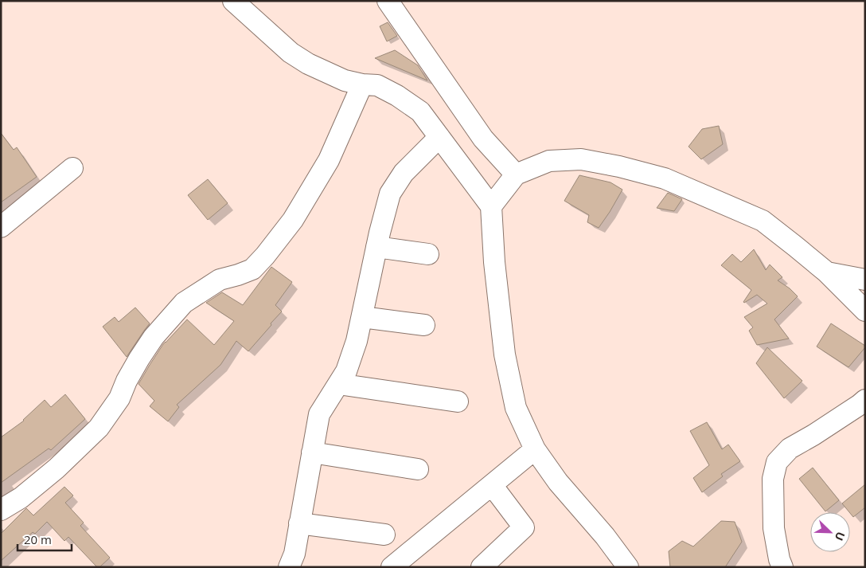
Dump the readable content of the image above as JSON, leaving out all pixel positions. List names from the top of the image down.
{
  "scale_bar": "20 m",
  "north": "bottom right"
}
